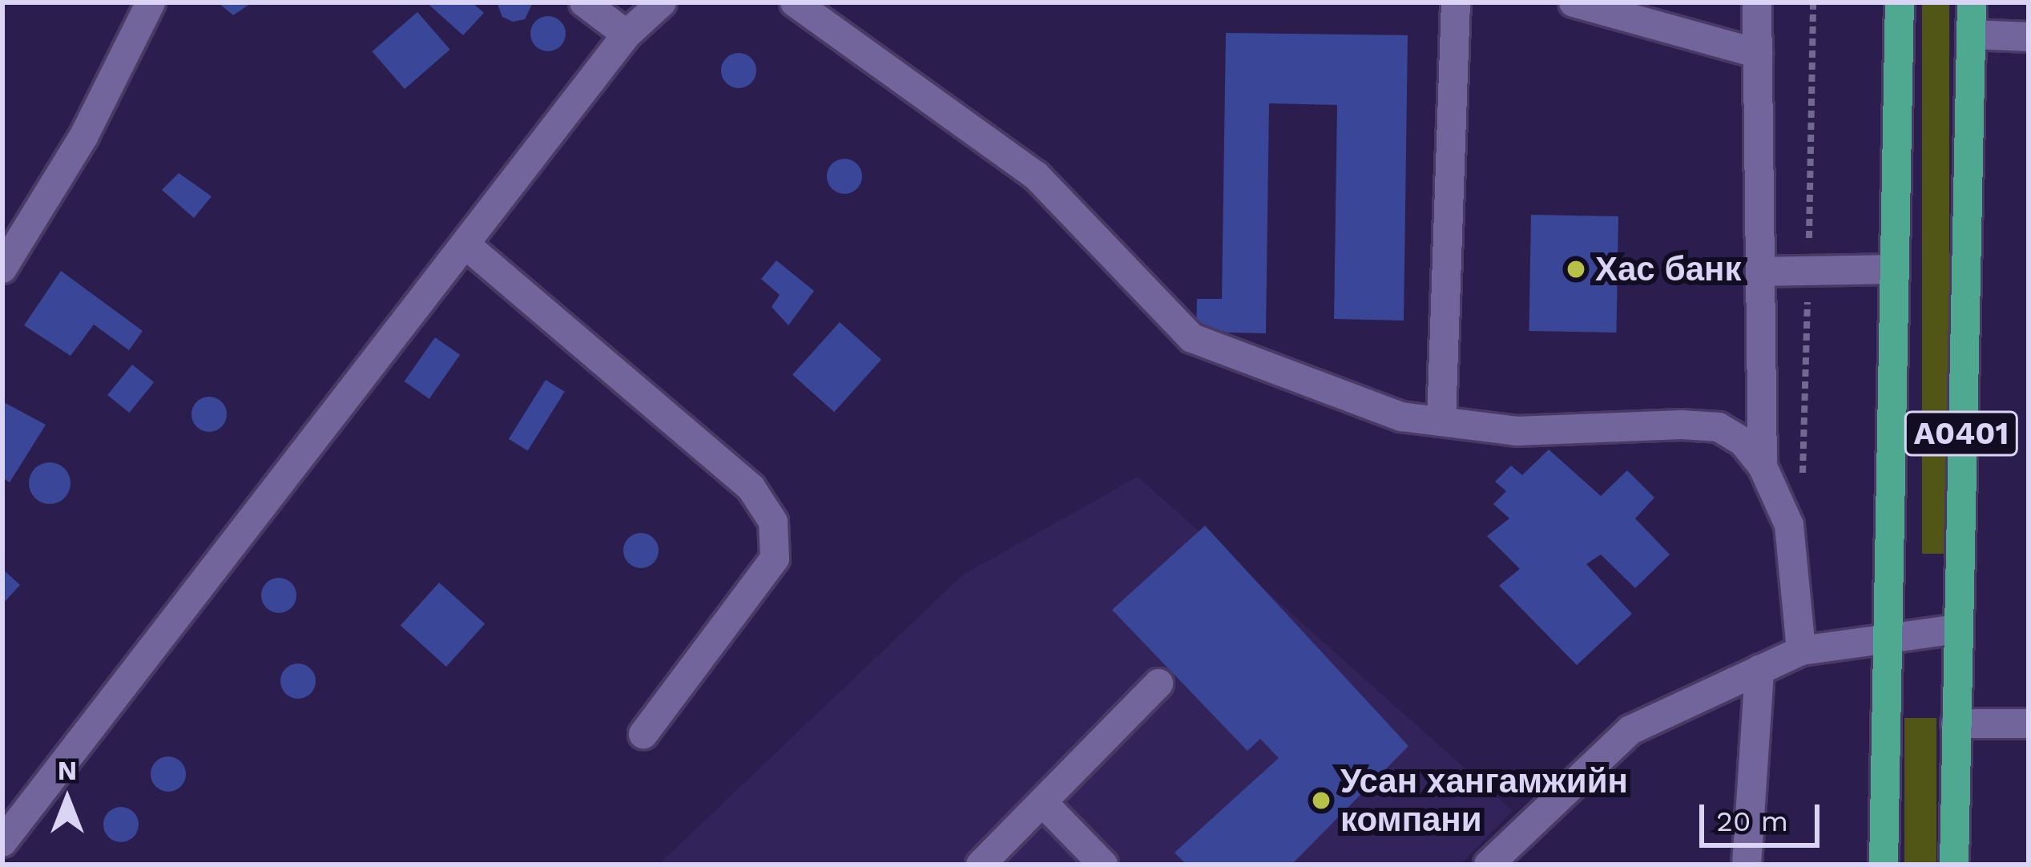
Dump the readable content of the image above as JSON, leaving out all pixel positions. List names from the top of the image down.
{
  "streets": {
    "highway": ["A0401"]
  },
  "places": ["Хас банк", "Усан хангамжийн компани"],
  "scale_bar": "20 m",
  "north": "top"
}
